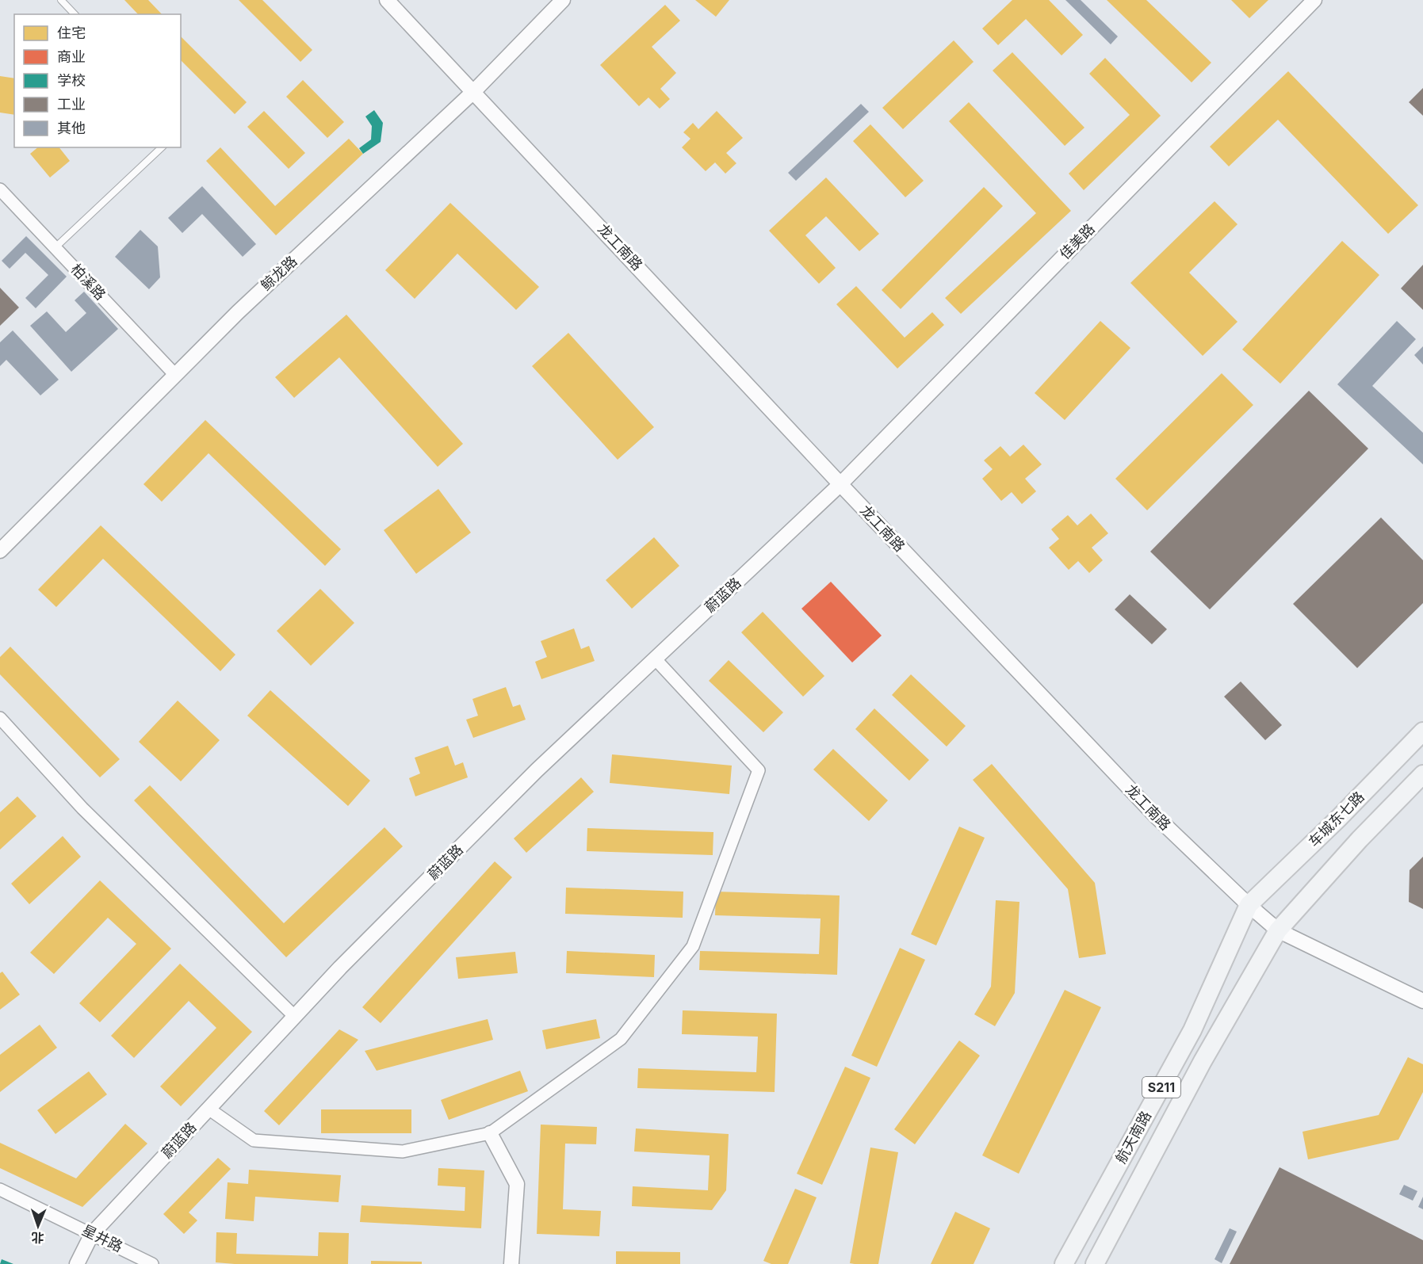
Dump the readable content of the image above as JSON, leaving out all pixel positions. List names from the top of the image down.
{
  "streets": {
    "main road": ["车城东七路", "S211", "航天南路"],
    "street": [
      "佳美路",
      "龙工南路",
      "鲸龙路",
      "柏溪路",
      "蔚蓝路",
      "星井路"
    ]
  },
  "crossings": [
    ["佳美路", "龙工南路"],
    ["佳美路", "蔚蓝路"],
    ["龙工南路", "鲸龙路"],
    ["龙工南路", "蔚蓝路"],
    ["龙工南路", "车城东七路"],
    ["龙工南路", "航天南路"],
    ["鲸龙路", "柏溪路"],
    ["蔚蓝路", "星井路"],
    ["车城东七路", "航天南路"]
  ],
  "legend": [
    "住宅",
    "商业",
    "学校",
    "工业",
    "其他"
  ],
  "north": "bottom"
}
